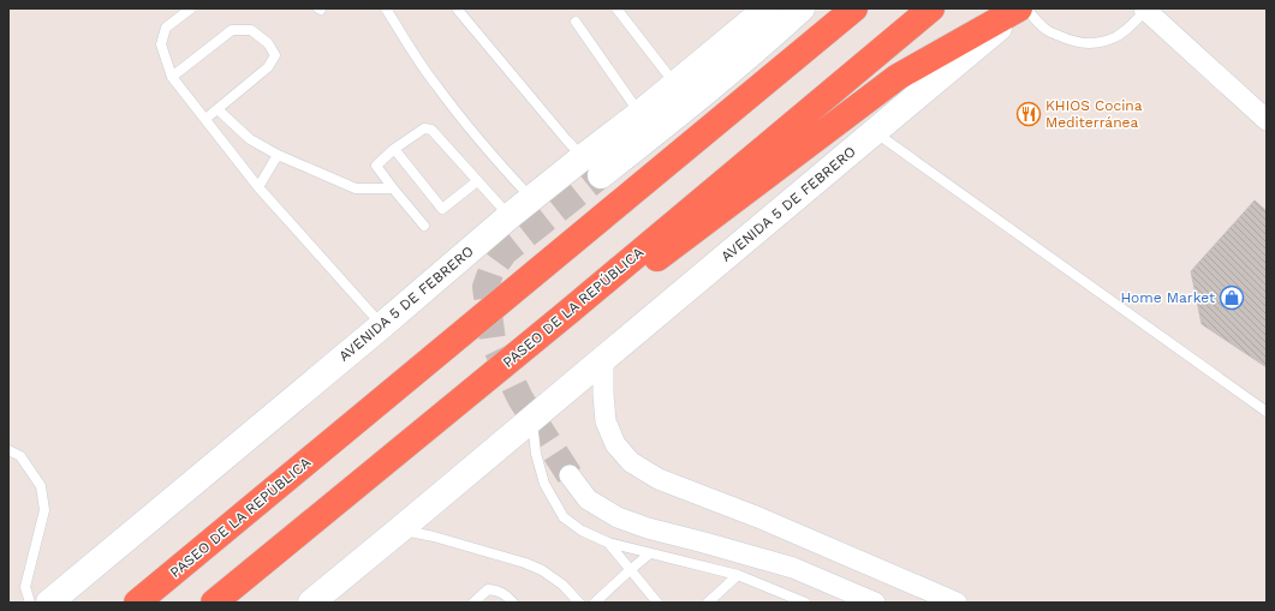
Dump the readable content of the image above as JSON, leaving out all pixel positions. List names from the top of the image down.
{
  "streets": {
    "highway": ["PASEO DE LA REPÚBLICA"],
    "main road": ["AVENIDA 5 DE FEBRERO"]
  },
  "places": {
    "restaurant": ["KHIOS Cocina Mediterránea"],
    "shop": ["Home Market"]
  }
}
